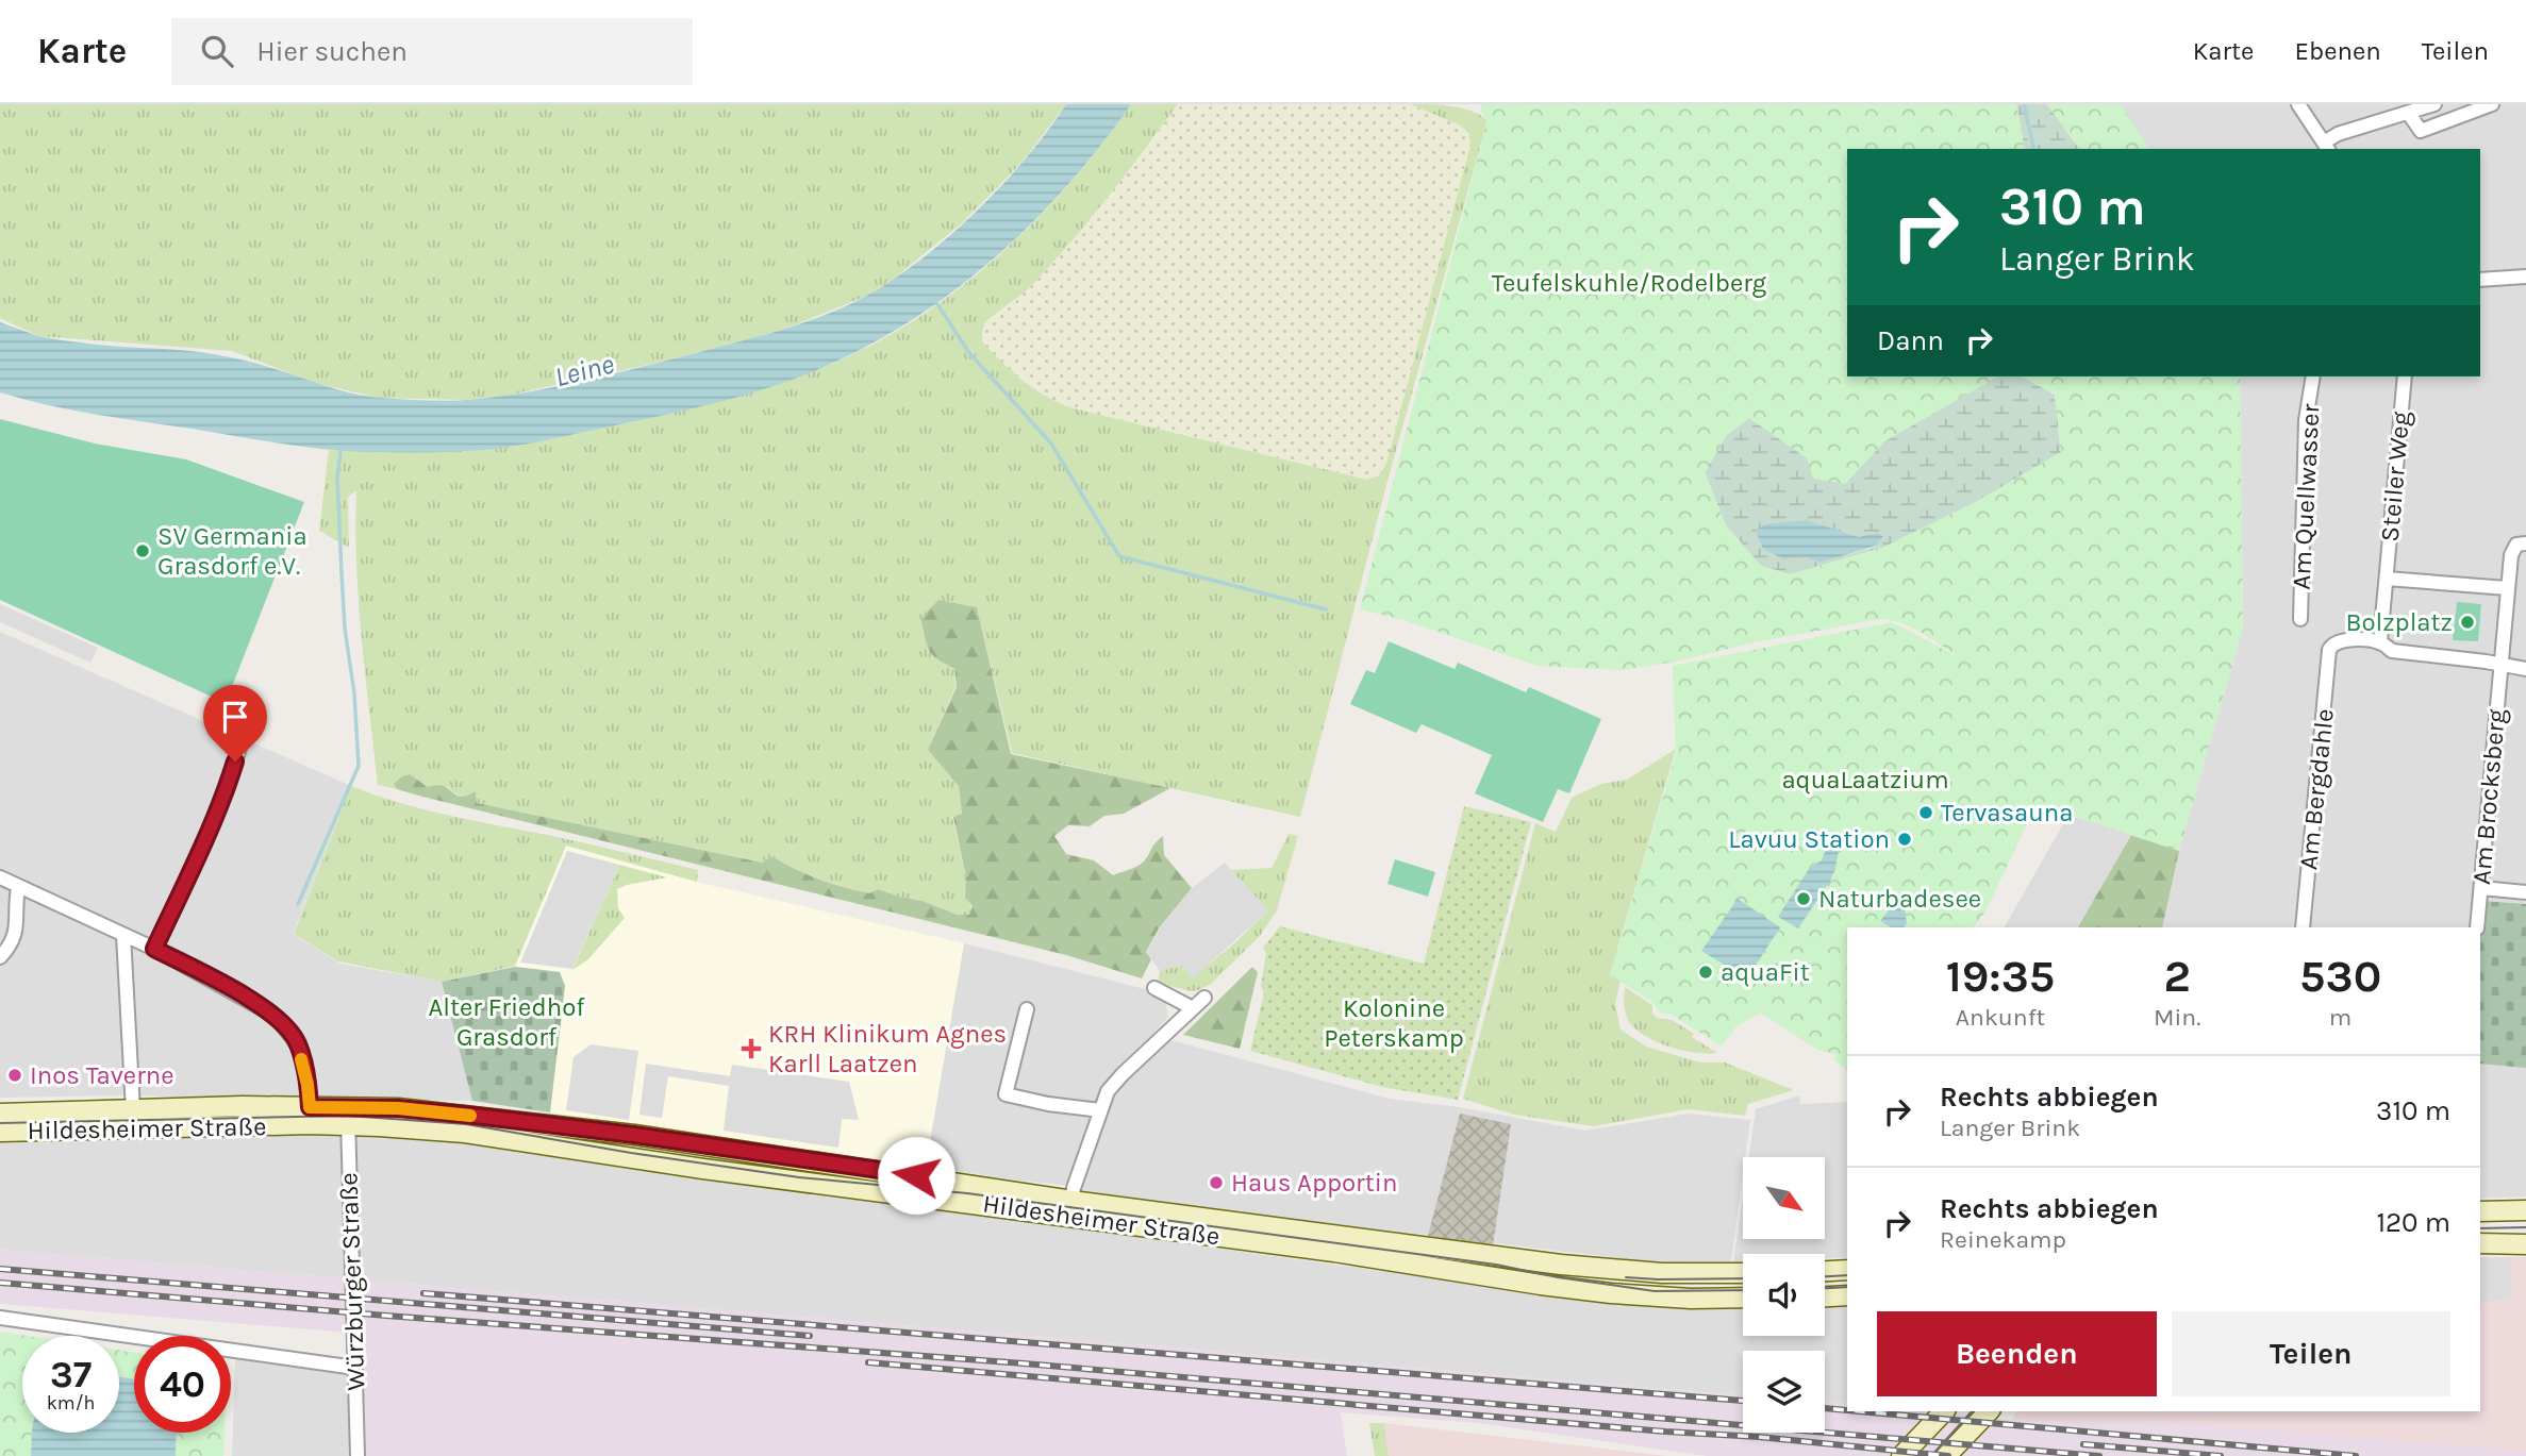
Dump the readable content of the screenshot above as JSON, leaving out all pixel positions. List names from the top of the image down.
{
  "streets": {
    "street": [
      "Steiler Weg",
      "Am Quellwasser",
      "Am Bergdahle",
      "Am Brocksberg",
      "Hildesheimer Straße",
      "Würzburger Straße"
    ]
  },
  "crossings": [
    ["Steiler Weg", "Am Bergdahle"],
    ["Hildesheimer Straße", "Würzburger Straße"]
  ],
  "water": ["Leine"],
  "parks": [
    "Teufelskuhle/Rodelberg",
    "aquaLaatzium",
    "Alter Friedhof Grasdorf",
    "Kolonine Peterskamp"
  ],
  "places": {
    "other": [
      "SV Germania Grasdorf e.V.",
      "Bolzplatz",
      "Tervasauna",
      "Lavuu Station",
      "Naturbadesee",
      "aquaFit",
      "Inos Taverne",
      "Haus Apportin"
    ],
    "health": ["KRH Klinikum Agnes Karll Laatzen"]
  },
  "north": "bottom right",
  "page": {
    "header": "Karte",
    "search": "Hier suchen",
    "nav": ["Karte", "Ebenen", "Teilen"],
    "turn": ["310 m", "Langer Brink"],
    "then": "Dann",
    "eta": [
      "19:35",
      "Ankunft",
      "2",
      "Min.",
      "530",
      "m"
    ],
    "list": [
      {
        "name": "Rechts abbiegen",
        "note": "Langer Brink",
        "value": "310 m"
      },
      {
        "name": "Rechts abbiegen",
        "note": "Reinekamp",
        "value": "120 m"
      }
    ],
    "buttons": ["Beenden", "Teilen"],
    "speed": "37 km/h",
    "limit": "40"
  }
}
